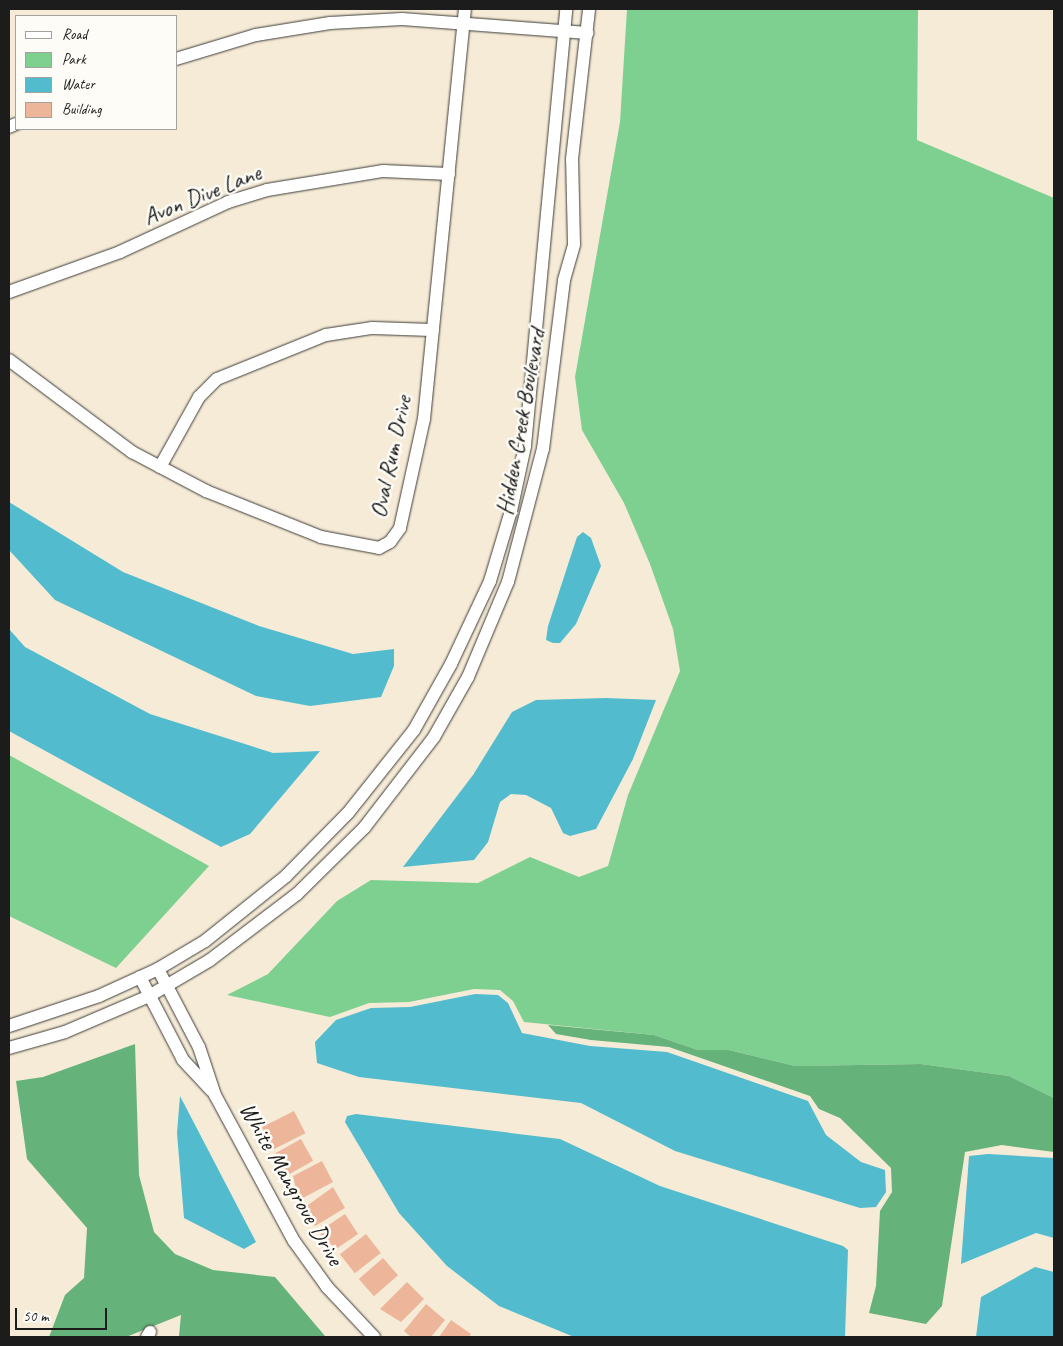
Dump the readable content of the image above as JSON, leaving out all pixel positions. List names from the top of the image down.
{
  "streets": {
    "street": [
      "Avon Dive Lane",
      "Hidden Creek Boulevard",
      "Oval Rum Drive",
      "White Mangrove Drive"
    ]
  },
  "crossings": [
    ["Avon Dive Lane", "Oval Rum Drive"],
    ["Hidden Creek Boulevard", "White Mangrove Drive"]
  ],
  "legend": [
    "Road",
    "Park",
    "Water",
    "Building"
  ],
  "scale_bar": "50 m"
}
